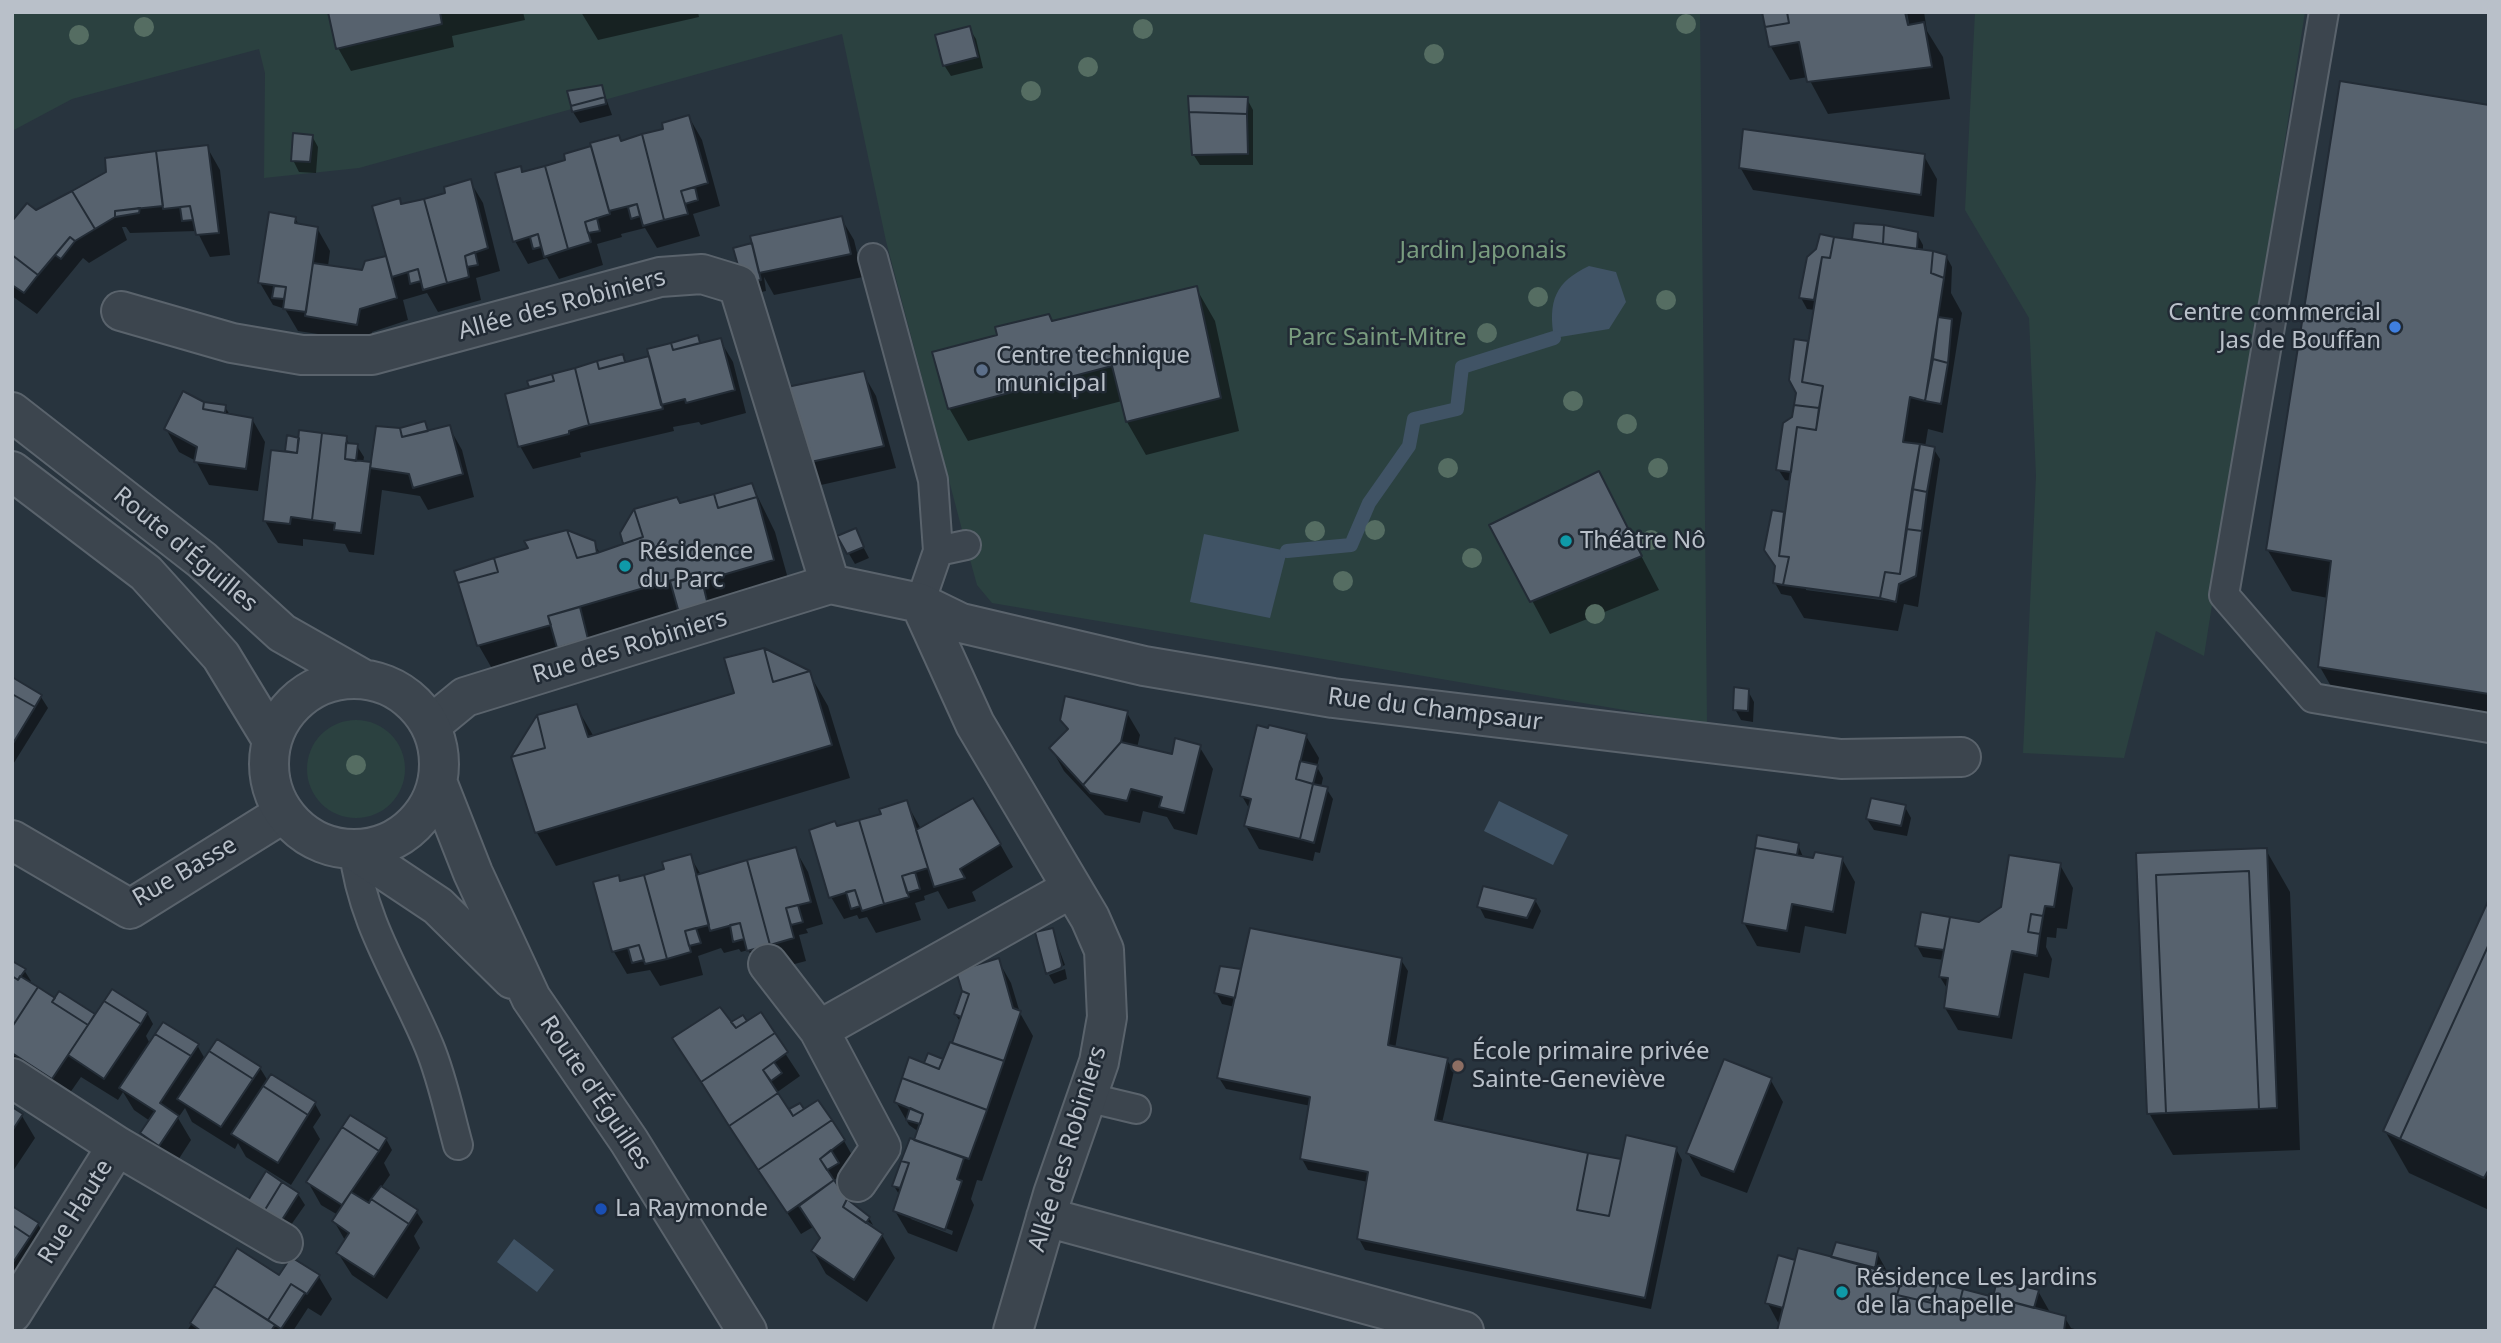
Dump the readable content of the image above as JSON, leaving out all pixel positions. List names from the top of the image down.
{
  "streets": {
    "street": [
      "Allée des Robiniers",
      "Route d'Éguilles",
      "Rue des Robiniers",
      "Rue du Champsaur",
      "Rue Basse",
      "Rue Haute"
    ]
  },
  "crossings": [
    ["Allée des Robiniers", "Rue des Robiniers"],
    ["Allée des Robiniers", "Rue du Champsaur"],
    ["Route d'Éguilles", "Rue des Robiniers"],
    ["Route d'Éguilles", "Rue Basse"],
    ["Rue des Robiniers", "Rue du Champsaur"],
    ["Rue des Robiniers", "Rue Basse"]
  ],
  "parks": ["Jardin Japonais", "Parc Saint-Mitre"],
  "places": [
    "Centre commercial Jas de Bouffan",
    "Centre technique municipal",
    "Théâtre Nô",
    "Résidence du Parc",
    "École primaire privée Sainte-Geneviève",
    "La Raymonde",
    "Résidence Les Jardins de la Chapelle"
  ]
}
